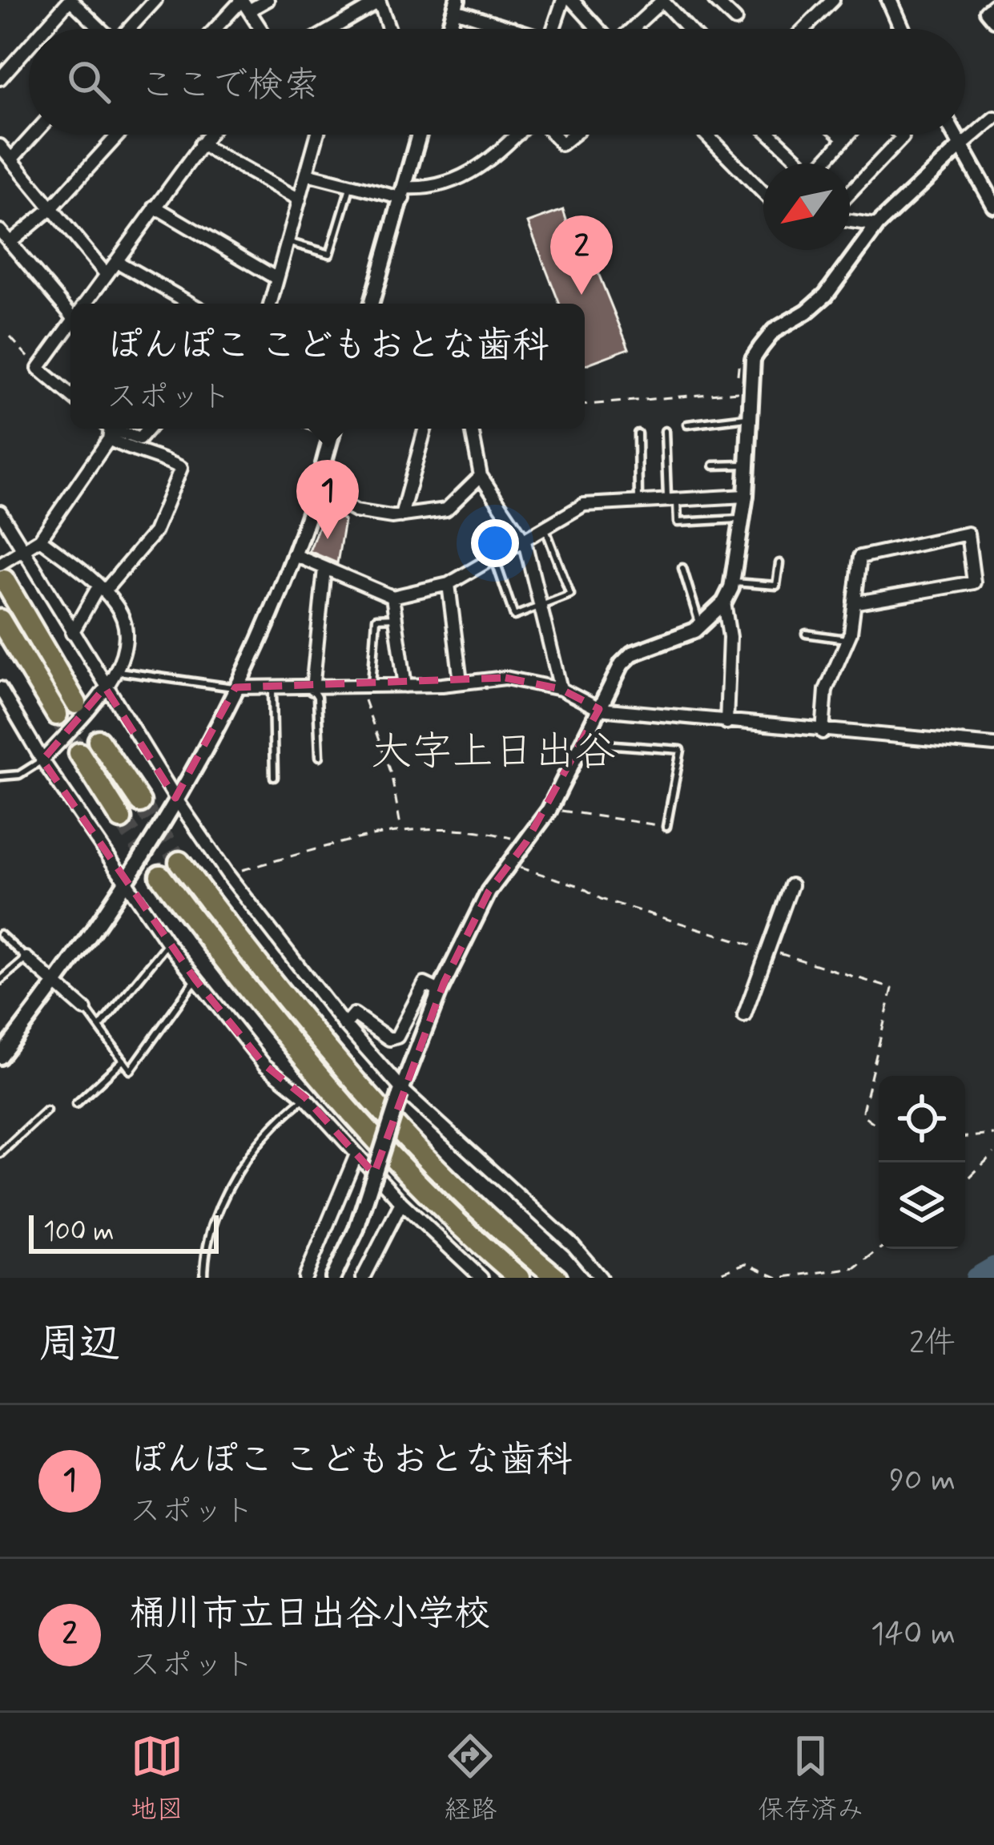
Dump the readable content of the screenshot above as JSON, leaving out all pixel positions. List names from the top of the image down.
{
  "districts": ["大字上日出谷"],
  "scale_bar": "100 m",
  "north": "bottom left",
  "page": {
    "search": "ここで検索",
    "pins": ["2", "1"],
    "popup": ["ぽんぽこ こどもおとな歯科", "スポット"],
    "scale": "100 m",
    "heading": ["周辺", "2件"],
    "list": [
      {
        "mark": "1",
        "name": "ぽんぽこ こどもおとな歯科",
        "note": "スポット",
        "value": "90 m"
      },
      {
        "mark": "2",
        "name": "桶川市立日出谷小学校",
        "note": "スポット",
        "value": "140 m"
      }
    ],
    "nav": ["地図", "経路", "保存済み"]
  }
}
